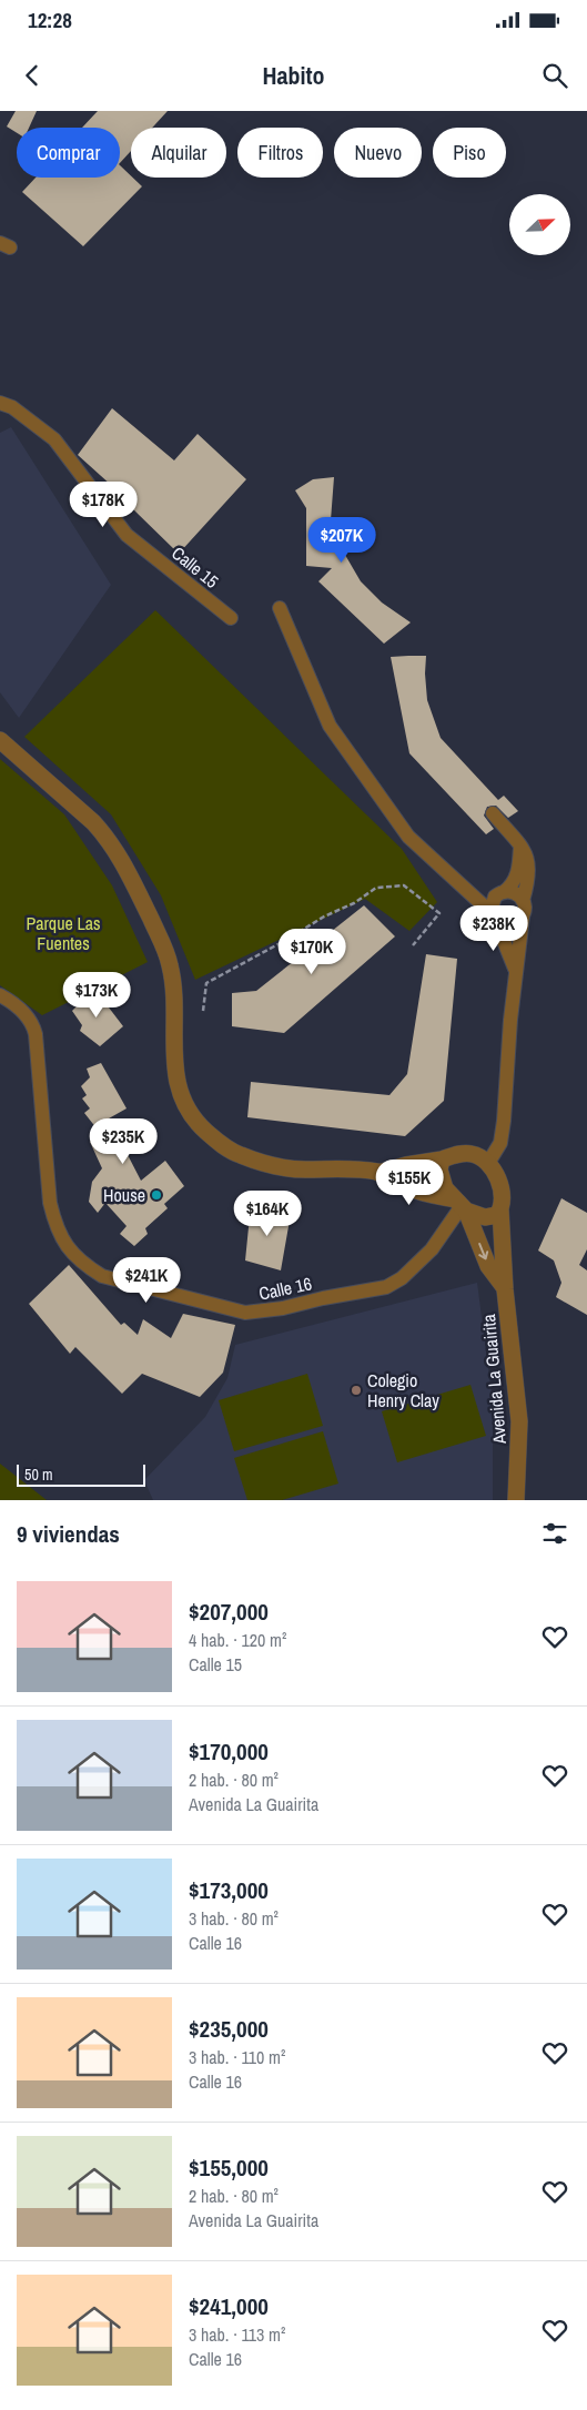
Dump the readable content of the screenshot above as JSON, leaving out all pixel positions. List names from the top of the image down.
{
  "streets": {
    "street": ["Calle 15", "Calle 16", "Avenida La Guairita"]
  },
  "crossings": [
    ["Calle 16", "Avenida La Guairita"]
  ],
  "parks": ["Parque Las Fuentes"],
  "places": ["House", "Colegio Henry Clay"],
  "scale_bar": "50 m",
  "north": "top right",
  "page": {
    "status": "12:28",
    "header": "Habito",
    "chip": [
      "Comprar",
      "Alquilar",
      "Filtros",
      "Nuevo",
      "Piso"
    ],
    "price": [
      "$178K",
      "$207K",
      "$238K",
      "$170K",
      "$173K",
      "$235K",
      "$155K",
      "$164K",
      "$241K"
    ],
    "scale": "50 m",
    "heading": "9 viviendas",
    "list": [
      {
        "name": "$207,000",
        "note": "4 hab. · 120 m² · Calle 15"
      },
      {
        "name": "$170,000",
        "note": "2 hab. · 80 m² · Avenida La Guairita"
      },
      {
        "name": "$173,000",
        "note": "3 hab. · 80 m² · Calle 16"
      },
      {
        "name": "$235,000",
        "note": "3 hab. · 110 m² · Calle 16"
      },
      {
        "name": "$155,000",
        "note": "2 hab. · 80 m² · Avenida La Guairita"
      },
      {
        "name": "$241,000",
        "note": "3 hab. · 113 m² · Calle 16"
      }
    ]
  }
}
